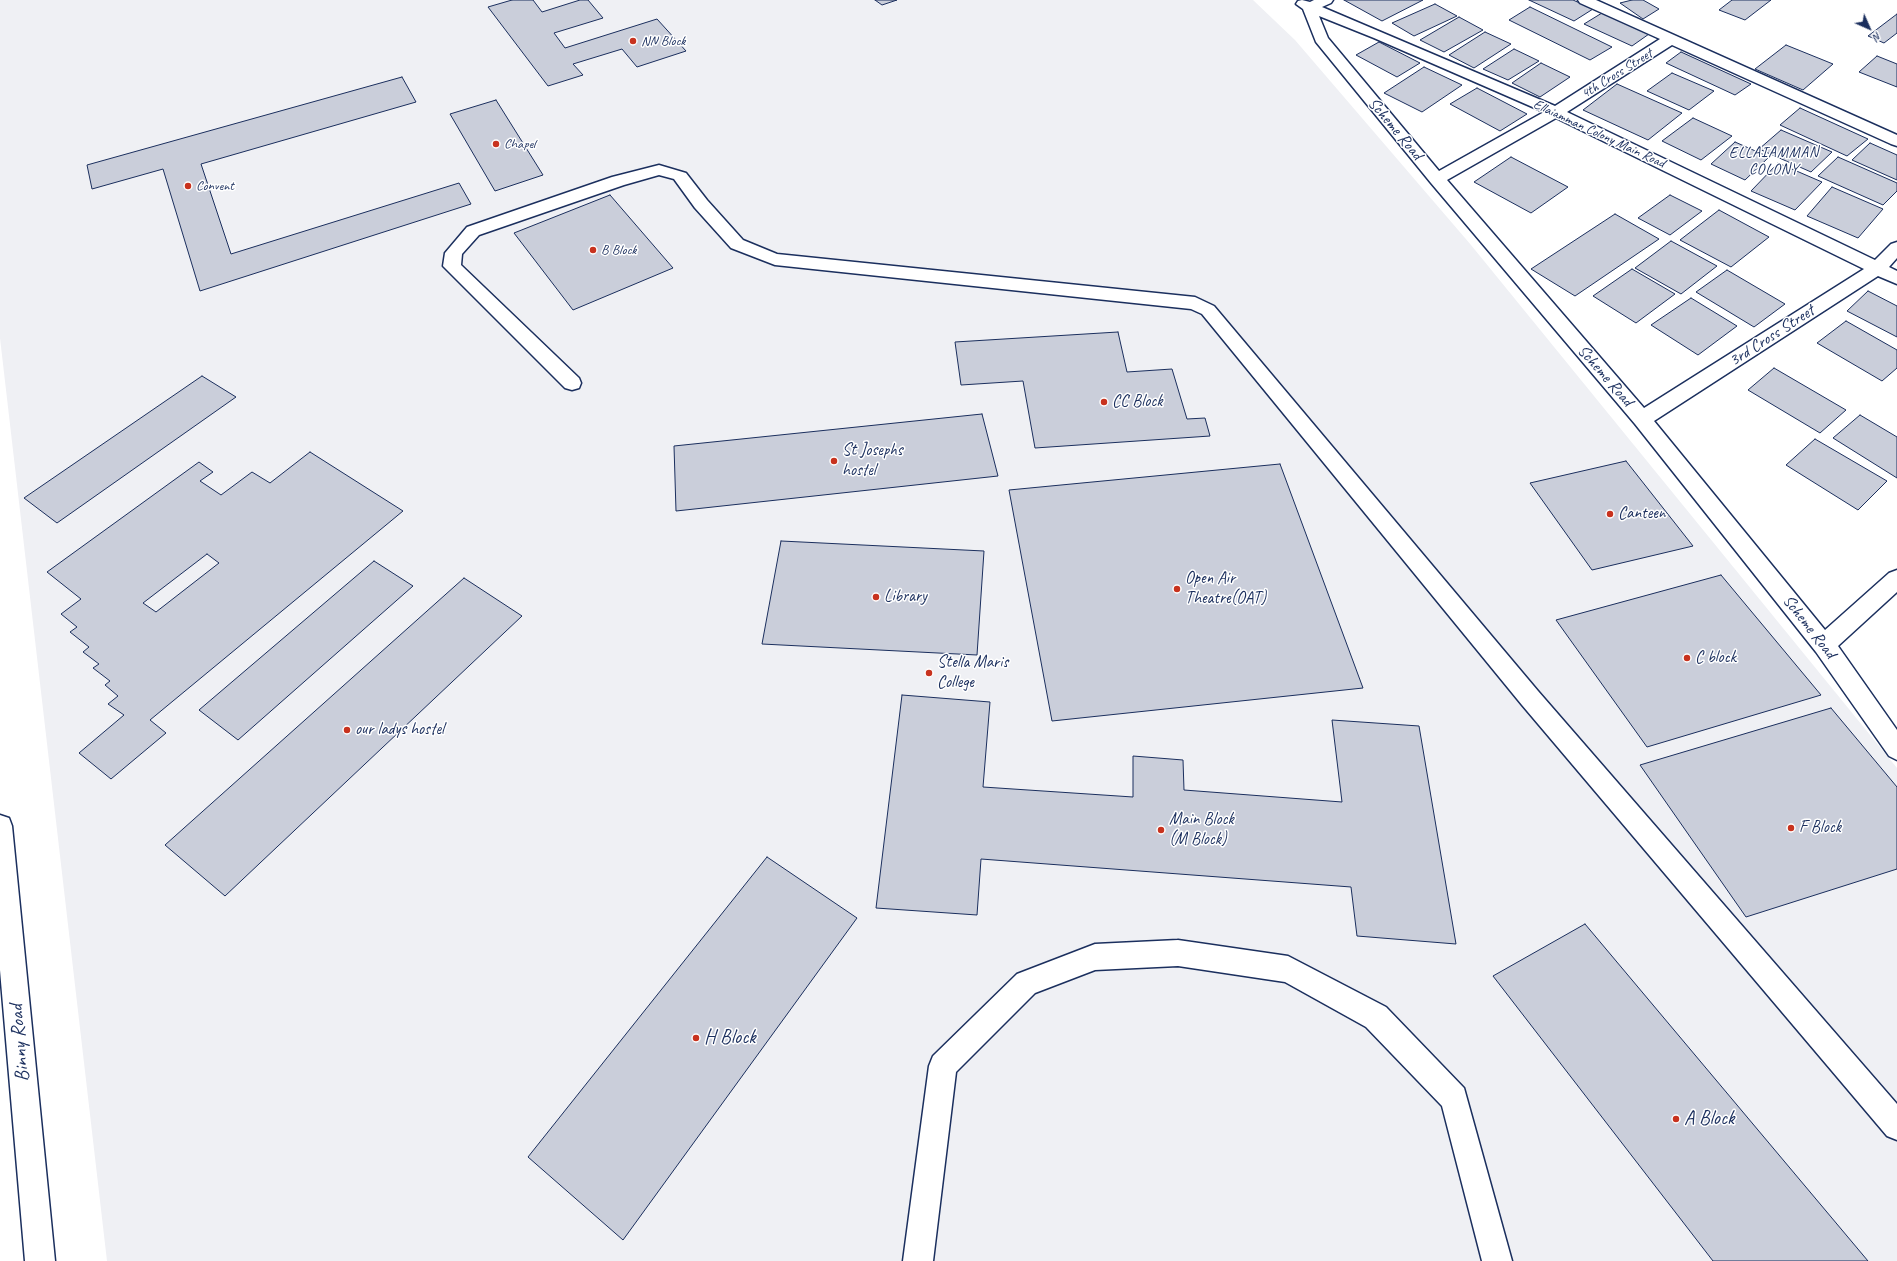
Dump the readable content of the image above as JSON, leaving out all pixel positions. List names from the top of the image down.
{
  "streets": {
    "street": [
      "4th Cross Street",
      "Scheme Road",
      "Ellaiamman Colony Main Road",
      "3rd Cross Street",
      "Binny Road"
    ]
  },
  "crossings": [
    ["4th Cross Street", "Scheme Road"],
    ["4th Cross Street", "Ellaiamman Colony Main Road"],
    ["Scheme Road", "Ellaiamman Colony Main Road"],
    ["Scheme Road", "3rd Cross Street"],
    ["Ellaiamman Colony Main Road", "3rd Cross Street"]
  ],
  "districts": ["ELLAIAMMAN COLONY"],
  "places": [
    "NN Block",
    "Chapel",
    "Convent",
    "B Block",
    "CC Block",
    "St Josephs hostel",
    "Canteen",
    "Open Air Theatre(OAT)",
    "Library",
    "C block",
    "Stella Maris College",
    "our ladys hostel",
    "F Block",
    "Main Block (M Block)",
    "H Block",
    "A Block"
  ],
  "north": "bottom right"
}
